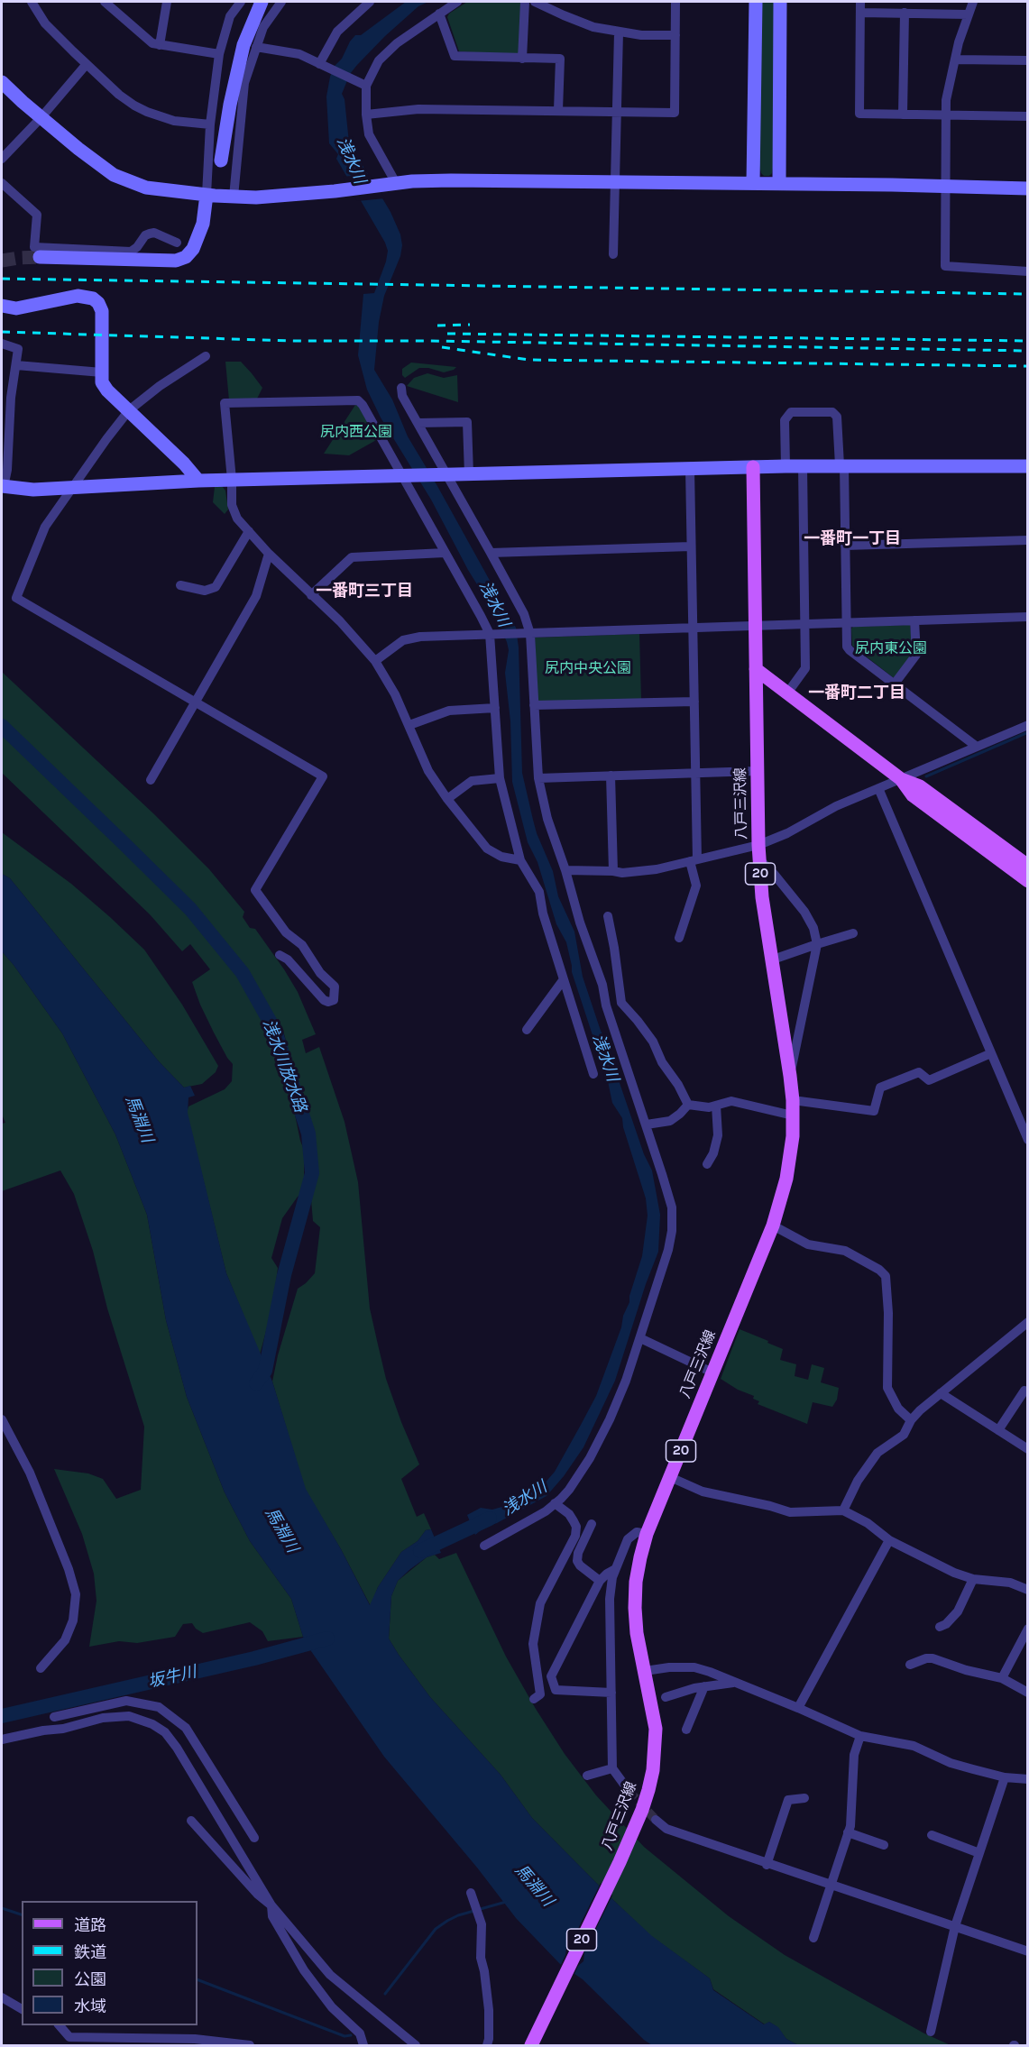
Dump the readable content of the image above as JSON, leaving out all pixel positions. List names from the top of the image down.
{
  "streets": {
    "main road": ["八戸三沢線", "20"]
  },
  "districts": ["一番町一丁目", "一番町三丁目", "一番町二丁目"],
  "water": [
    "浅水川",
    "浅水川放水路",
    "馬淵川",
    "坂牛川"
  ],
  "parks": ["尻内西公園", "尻内東公園", "尻内中央公園"],
  "legend": [
    "道路",
    "鉄道",
    "公園",
    "水域"
  ]
}
